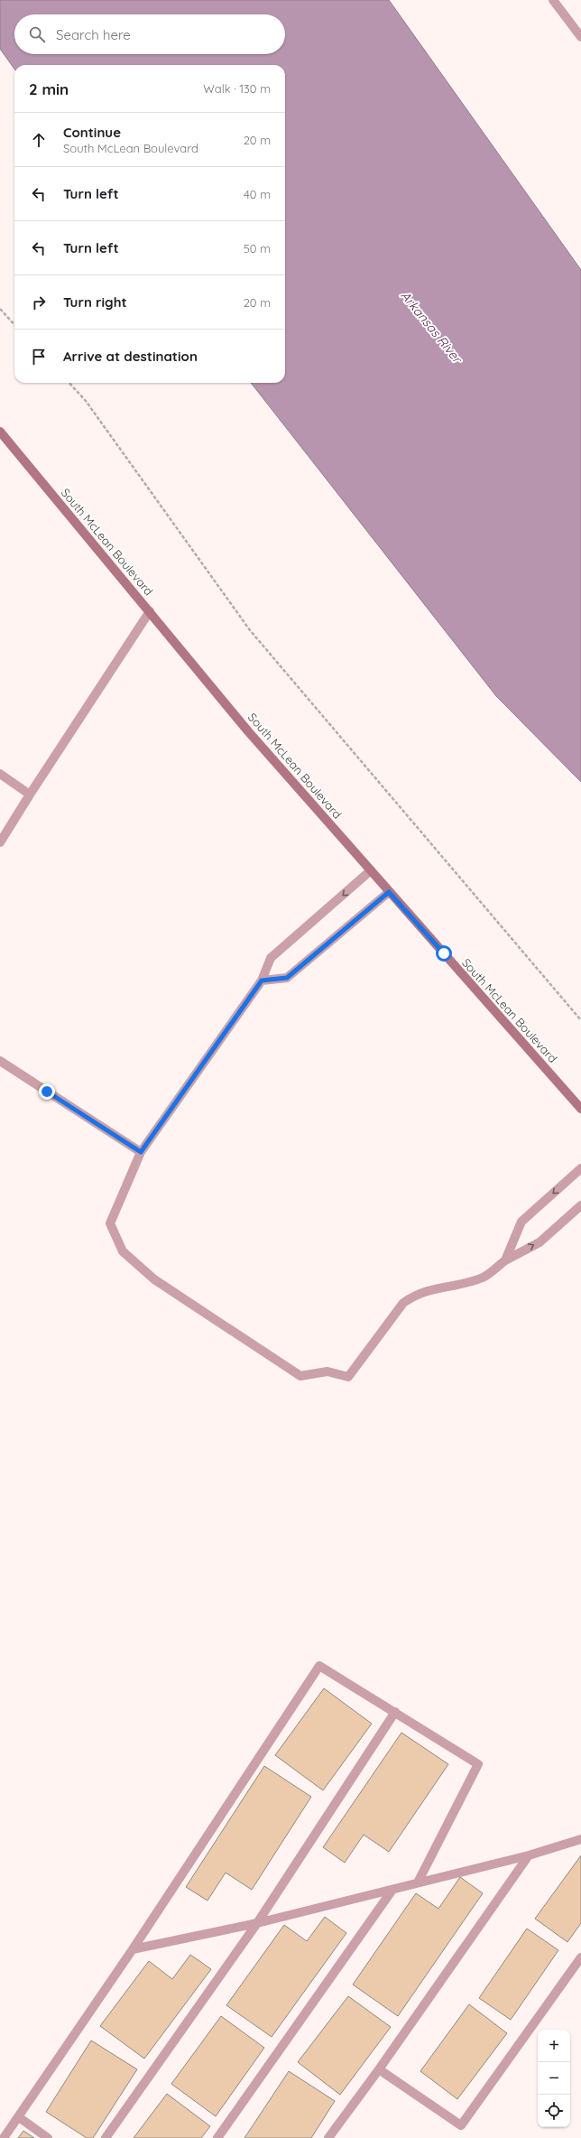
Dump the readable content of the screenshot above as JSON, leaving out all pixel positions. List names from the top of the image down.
{
  "streets": {
    "main road": ["South McLean Boulevard"]
  },
  "water": ["Arkansas River"],
  "page": {
    "search": "Search here",
    "heading": ["2 min", "Walk · 130 m"],
    "list": [
      ["Continue", "South McLean Boulevard", "20 m"],
      ["Turn left", "40 m"],
      ["Turn left", "50 m"],
      ["Turn right", "20 m"],
      "Arrive at destination"
    ],
    "map_buttons": ["+", "−"]
  }
}
